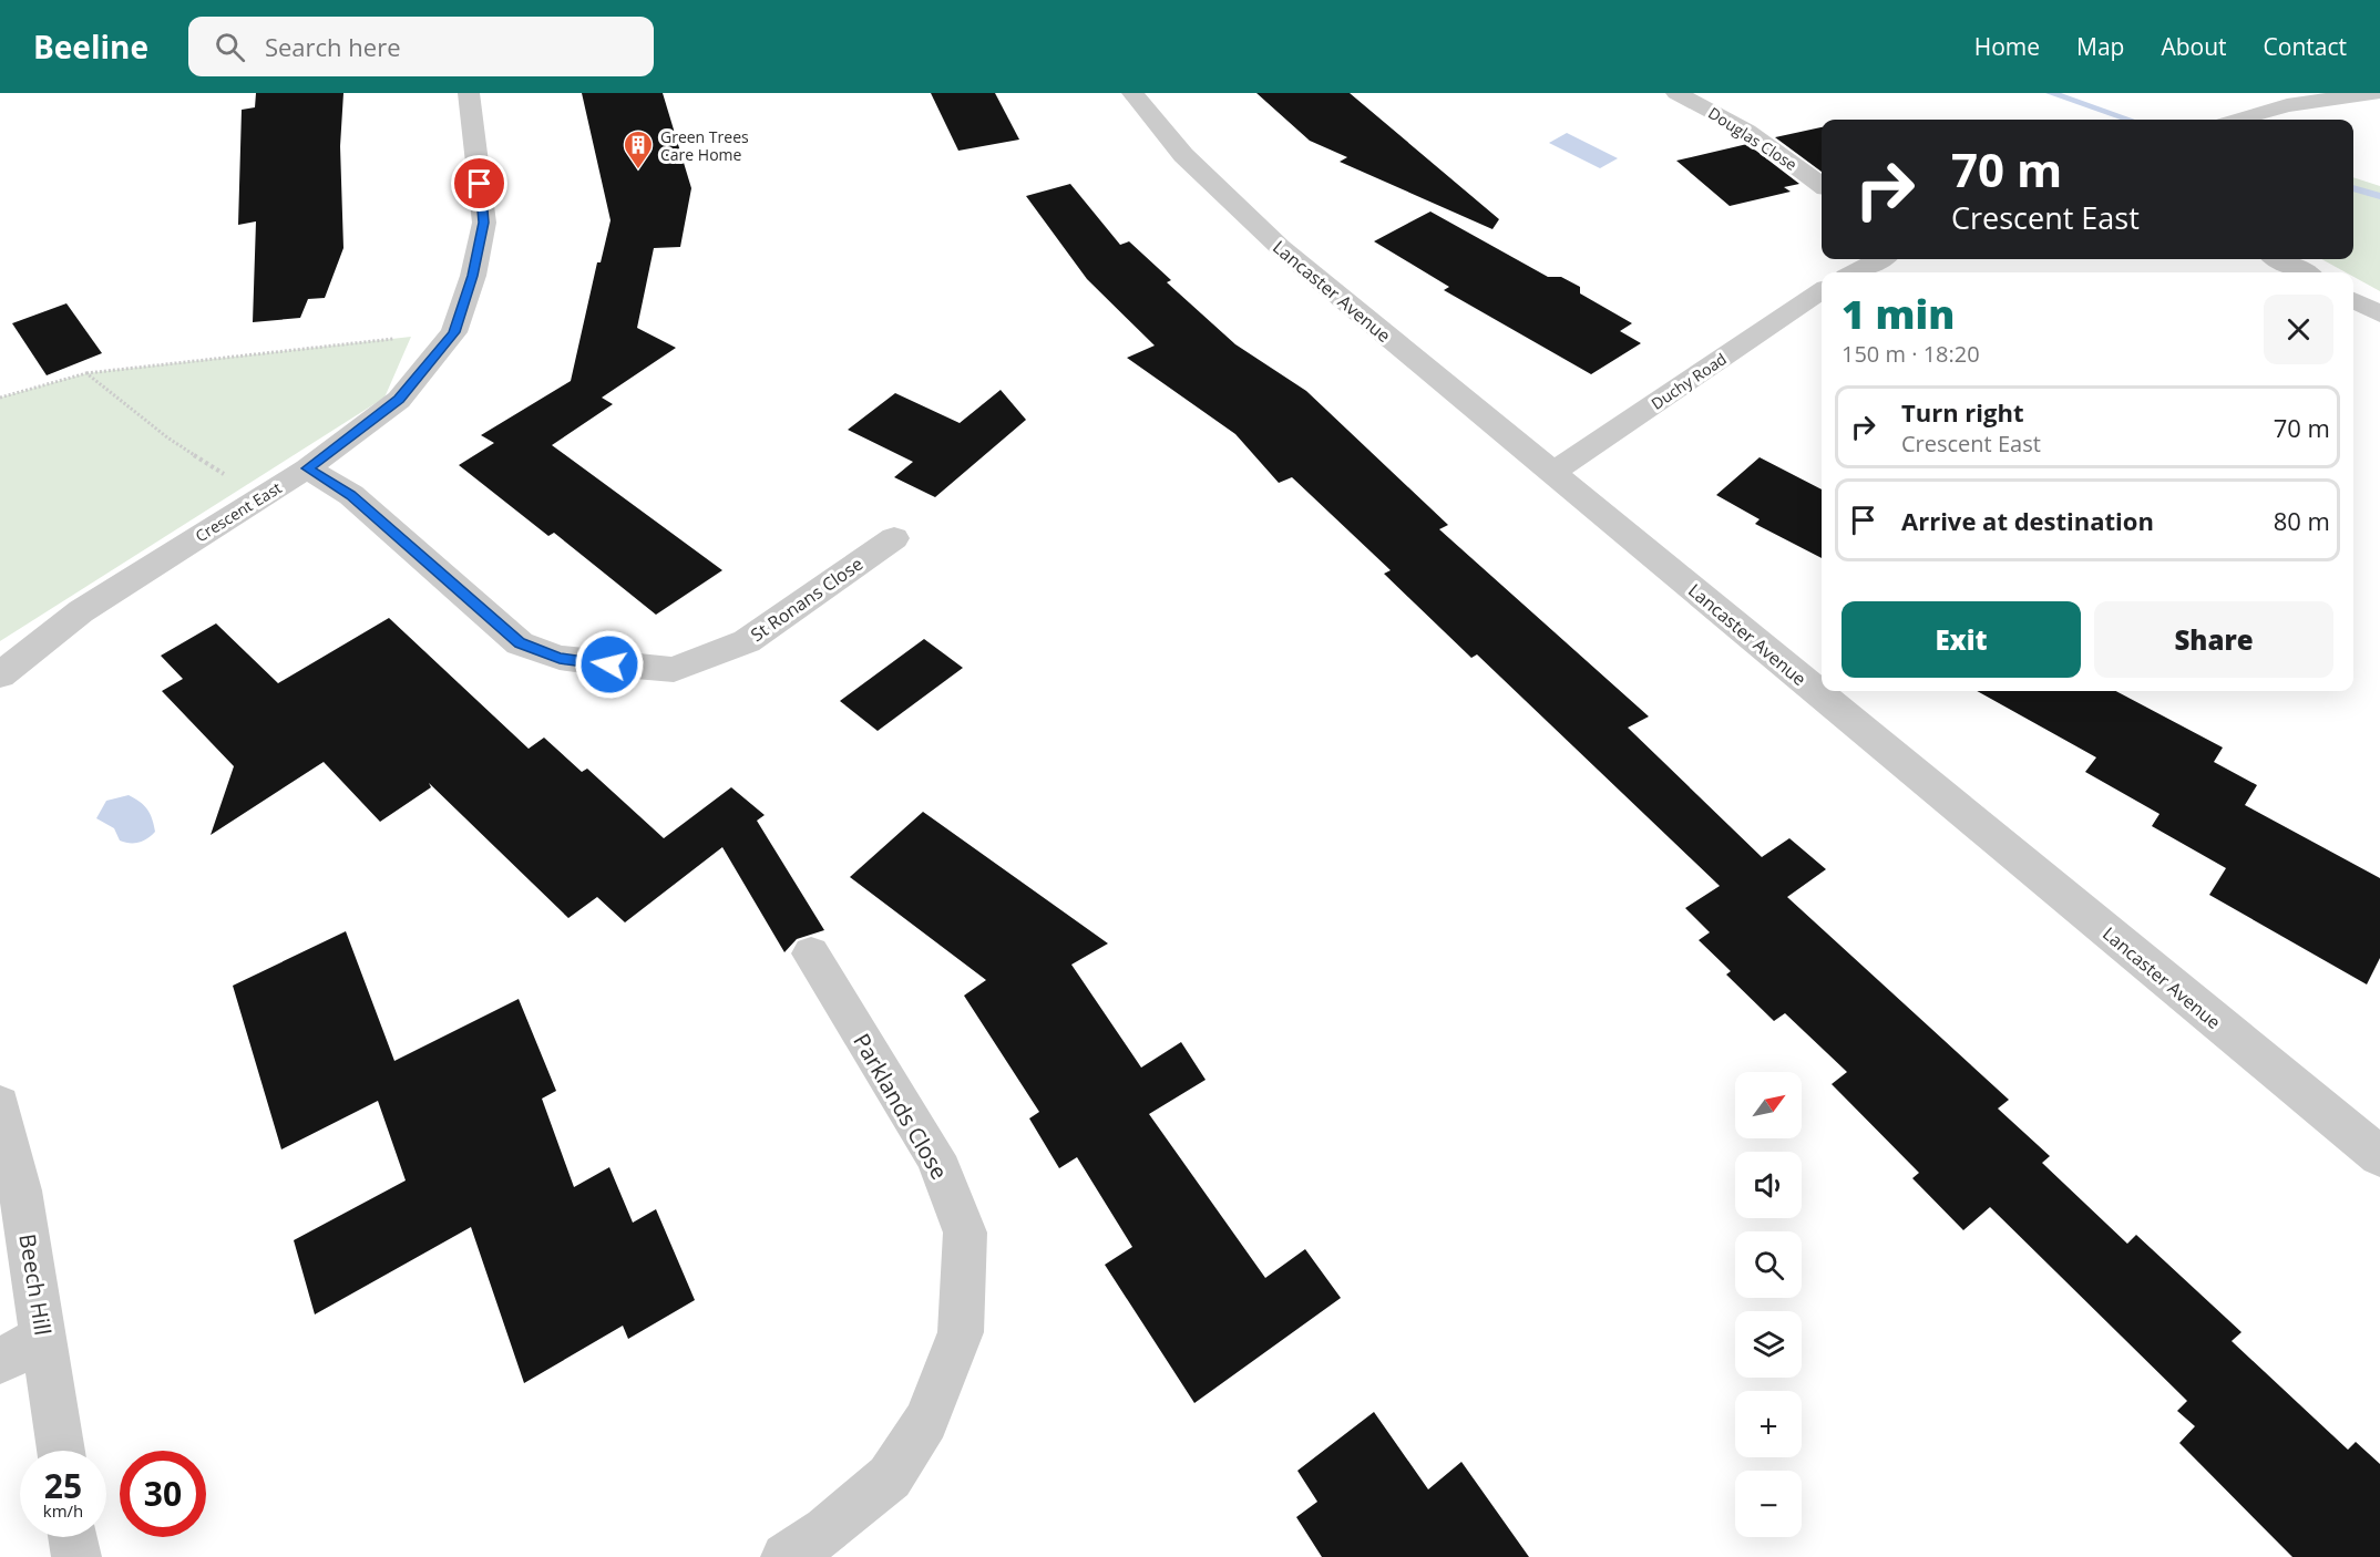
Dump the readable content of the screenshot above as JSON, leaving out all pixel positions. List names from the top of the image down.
{
  "streets": {
    "street": [
      "Douglas Close",
      "Lancaster Avenue",
      "Duchy Road",
      "Crescent East",
      "St Ronans Close",
      "Parklands Close",
      "Beech Hill"
    ]
  },
  "crossings": [
    ["Lancaster Avenue", "Duchy Road"],
    ["Crescent East", "St Ronans Close"]
  ],
  "places": {
    "building": ["Green Trees Care Home"]
  },
  "north": "top right",
  "page": {
    "header": "Beeline",
    "search": "Search here",
    "nav": [
      "Home",
      "Map",
      "About",
      "Contact"
    ],
    "turn": ["70 m", "Crescent East"],
    "heading": ["1 min", "150 m · 18:20"],
    "list": [
      {
        "name": "Turn right",
        "note": "Crescent East",
        "value": "70 m"
      },
      {
        "name": "Arrive at destination",
        "value": "80 m"
      }
    ],
    "buttons": ["Exit", "Share"],
    "map_buttons": ["+", "−"],
    "speed": "25 km/h",
    "limit": "30"
  }
}
